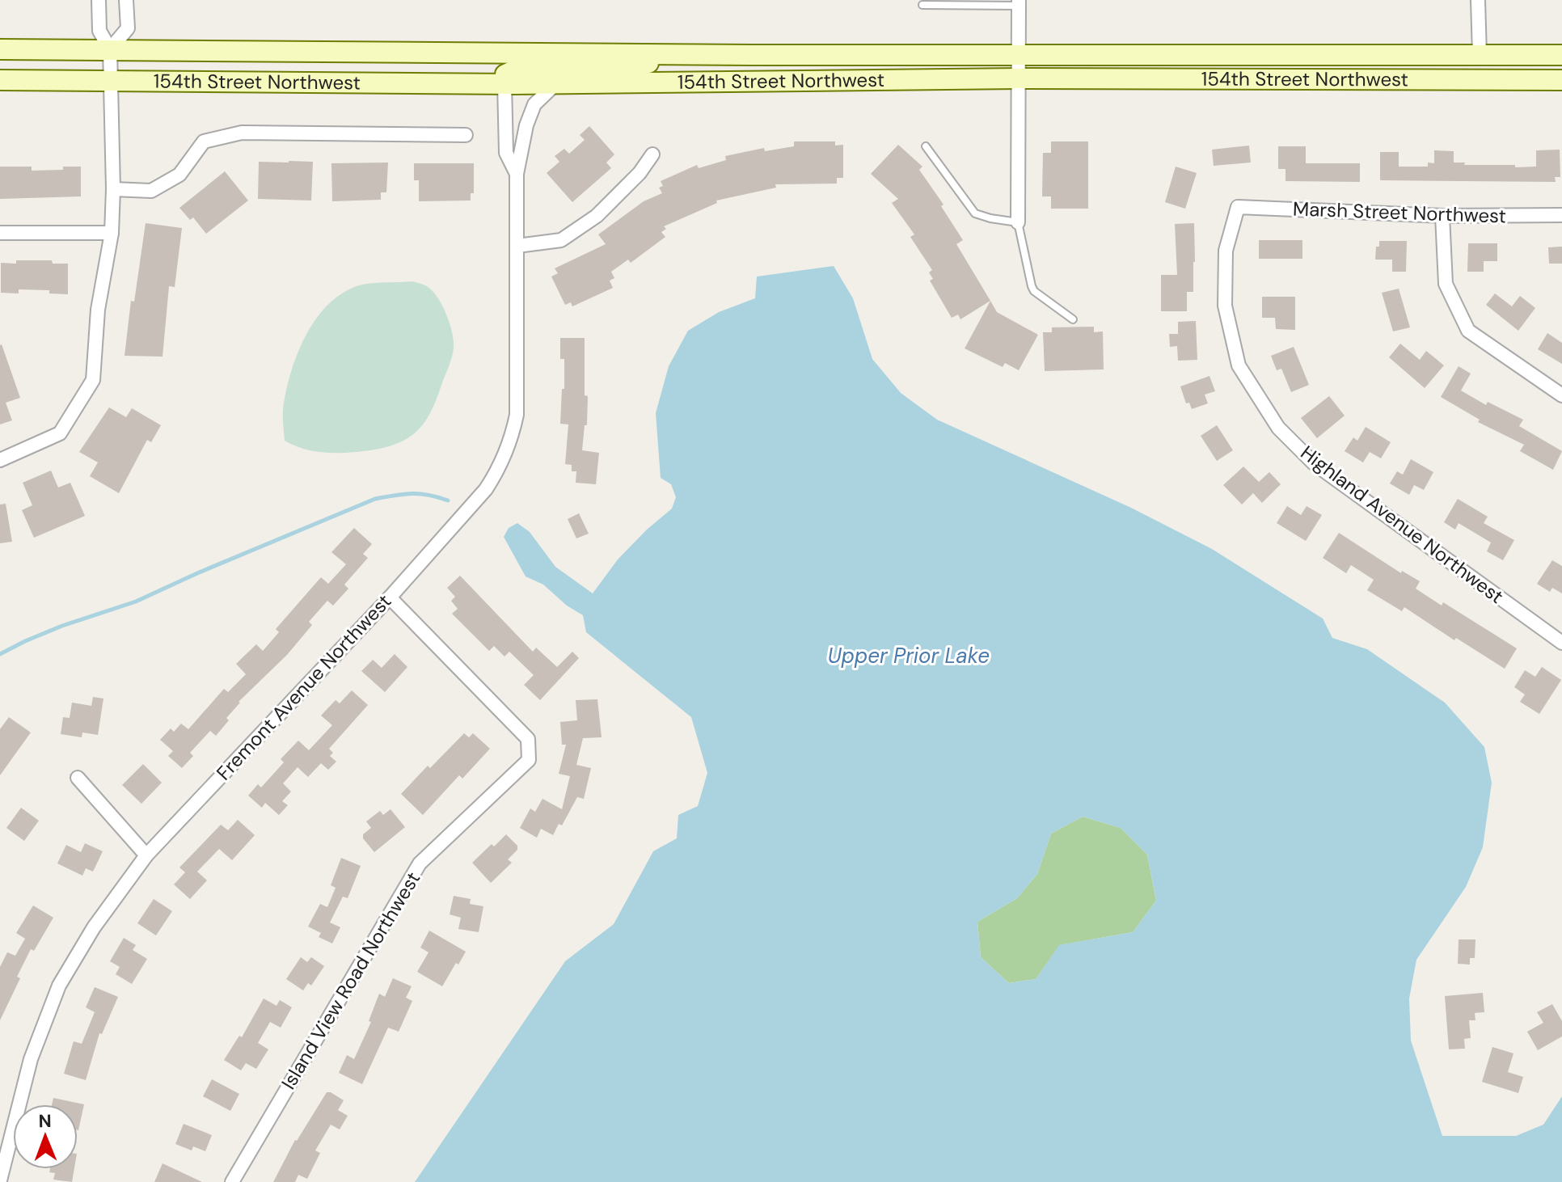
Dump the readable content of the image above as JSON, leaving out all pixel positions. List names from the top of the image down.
{
  "streets": {
    "street": [
      "154th Street Northwest",
      "Marsh Street Northwest",
      "Highland Avenue Northwest",
      "Fremont Avenue Northwest",
      "Island View Road Northwest"
    ]
  },
  "crossings": [
    ["154th Street Northwest", "Fremont Avenue Northwest"],
    ["Marsh Street Northwest", "Highland Avenue Northwest"],
    ["Fremont Avenue Northwest", "Island View Road Northwest"]
  ],
  "water": ["Upper Prior Lake"],
  "north": "top"
}
